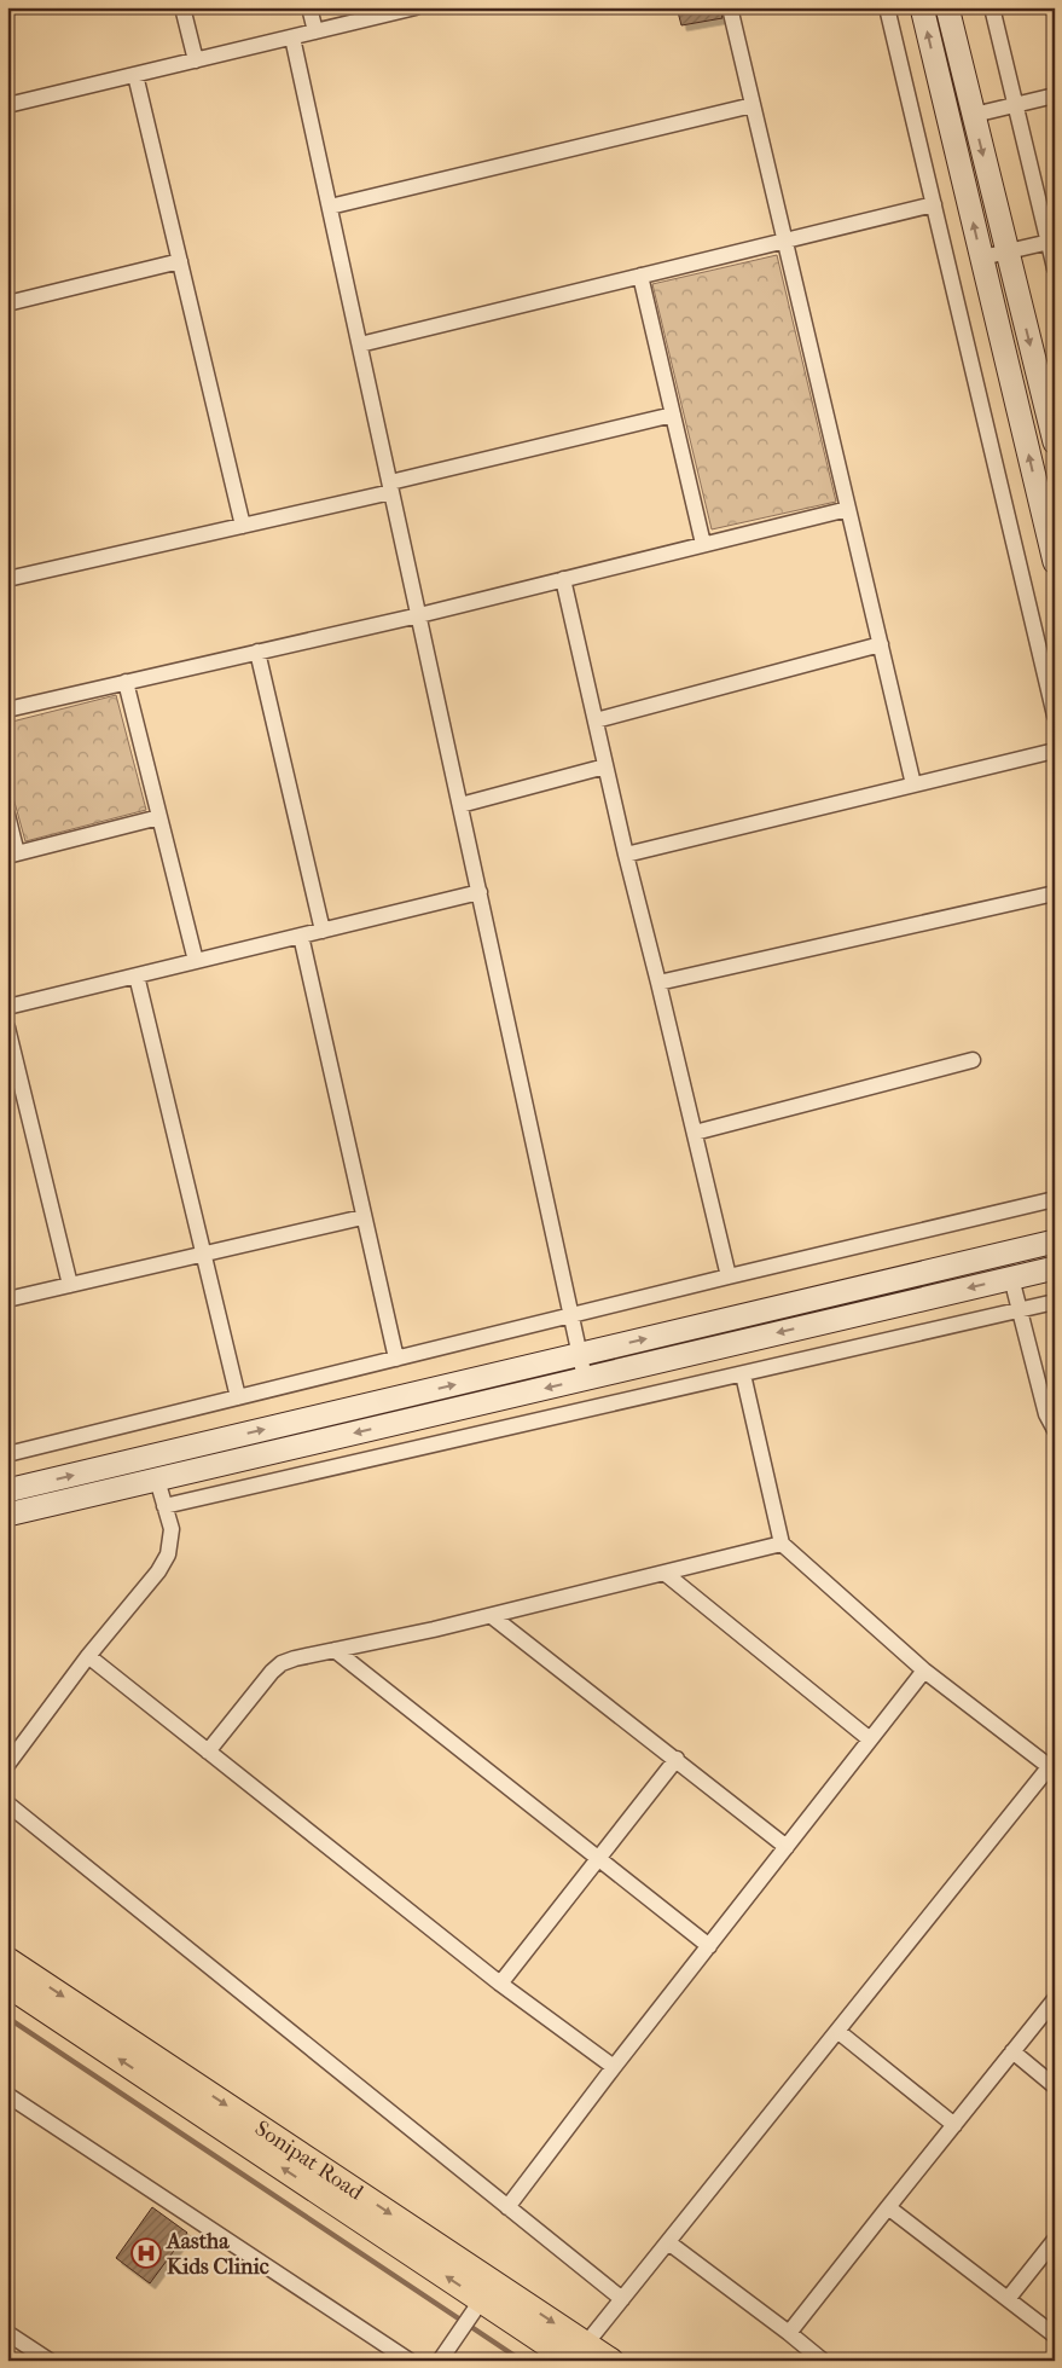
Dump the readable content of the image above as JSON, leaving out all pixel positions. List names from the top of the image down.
{
  "streets": {
    "main road": ["Sonipat Road"]
  },
  "places": {
    "hospital": ["Aastha Kids Clinic"]
  }
}
